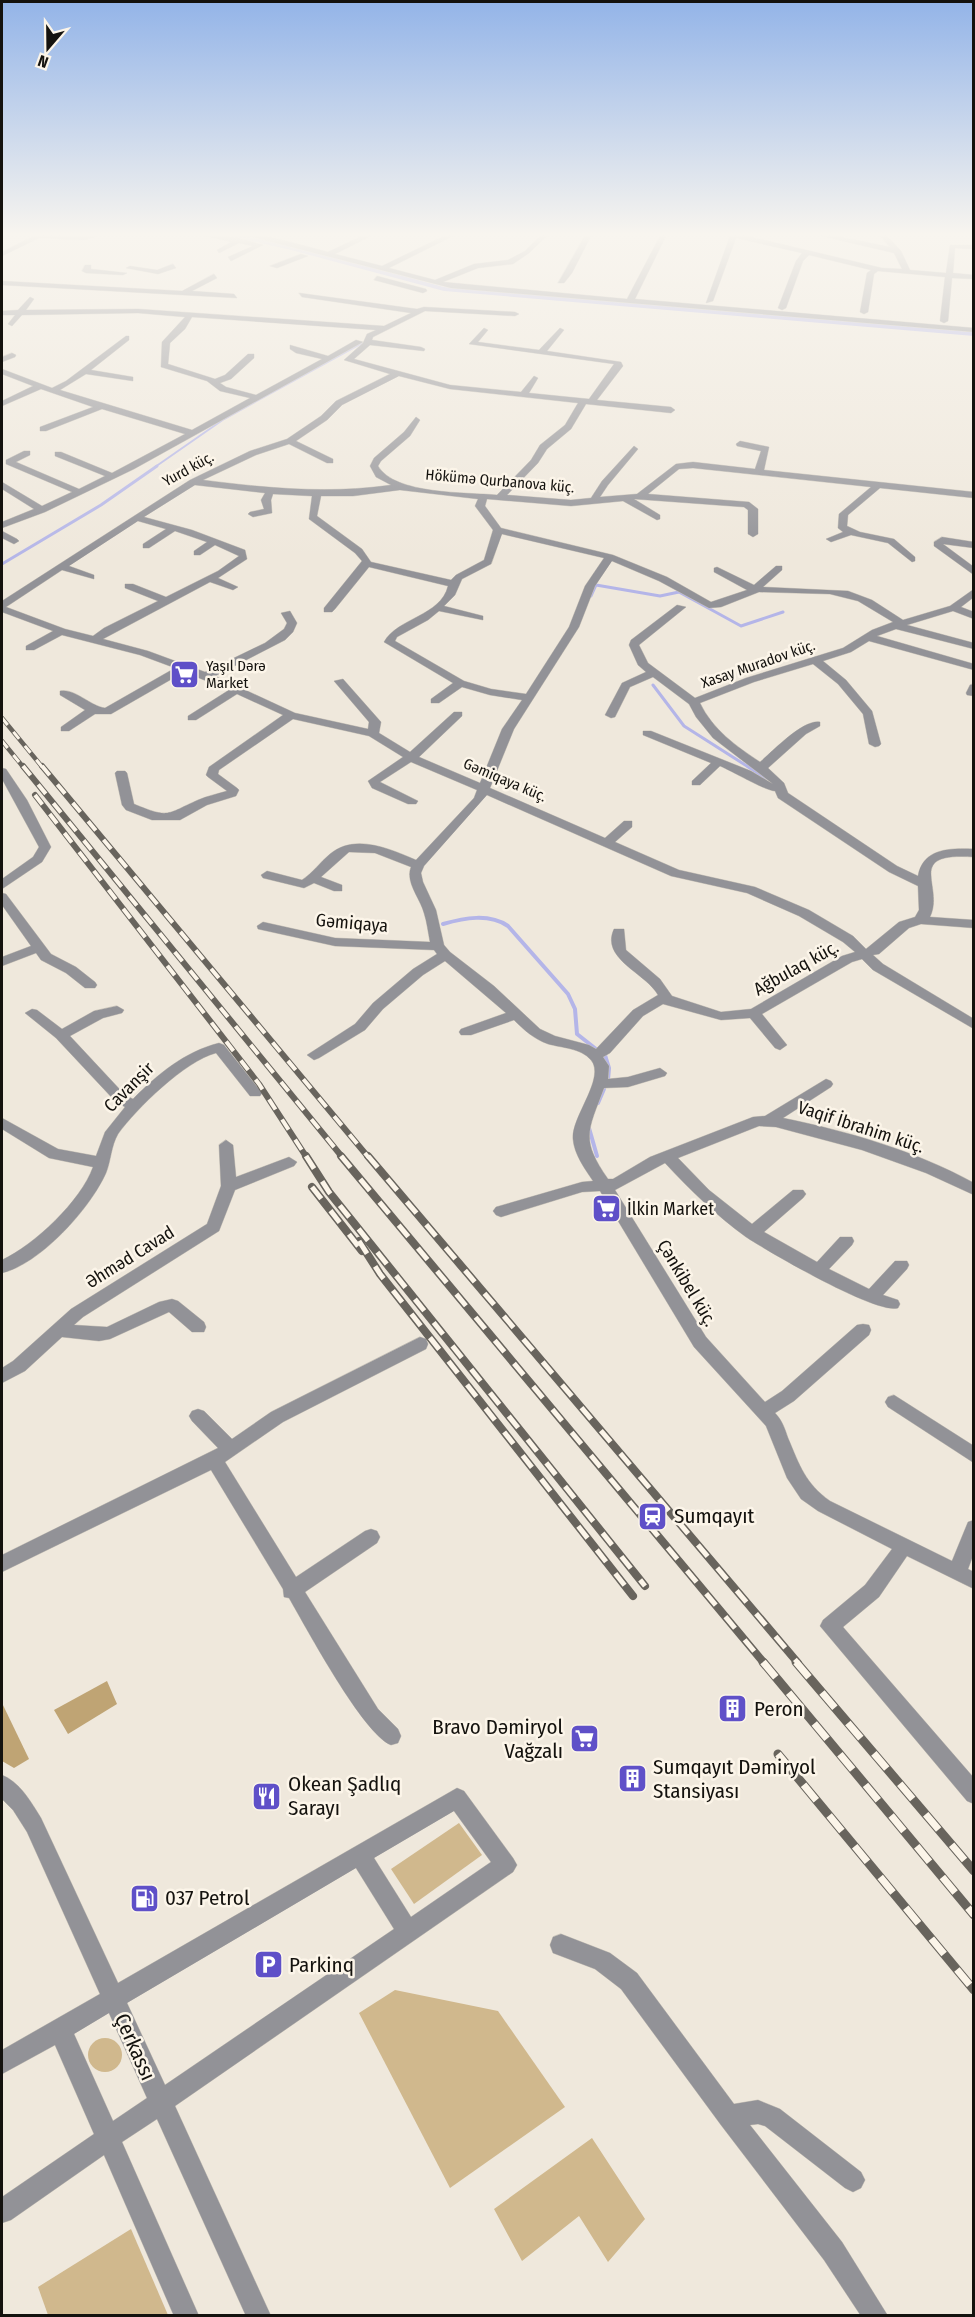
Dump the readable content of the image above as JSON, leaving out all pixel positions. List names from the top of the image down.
{
  "streets": {
    "street": [
      "Yurd küç.",
      "Hökümə Qurbanova küç.",
      "Xasay Muradov küç.",
      "Gəmiqaya küç.",
      "Gəmiqaya",
      "Ağbulaq küç.",
      "Cavanşir",
      "Vaqif İbrahim küç.",
      "Əhməd Cavad",
      "Çənkibel küç.",
      "Çerkassı"
    ]
  },
  "crossings": [
    ["Yurd küç.", "Hökümə Qurbanova küç."],
    ["Yurd küç.", "Gəmiqaya küç."],
    ["Gəmiqaya küç.", "Ağbulaq küç."],
    ["Vaqif İbrahim küç.", "Çənkibel küç."]
  ],
  "places": {
    "supermarket": ["Yaşıl Dərə Market", "İlkin Market", "Bravo Dəmiryol Vağzalı"],
    "station": ["Sumqayıt"],
    "building": ["Peron", "Sumqayıt Dəmiryol Stansiyası"],
    "restaurant": ["Okean Şadlıq Sarayı"],
    "fuel station": ["037 Petrol"],
    "parking": ["Parkinq"]
  },
  "north": "bottom"
}
